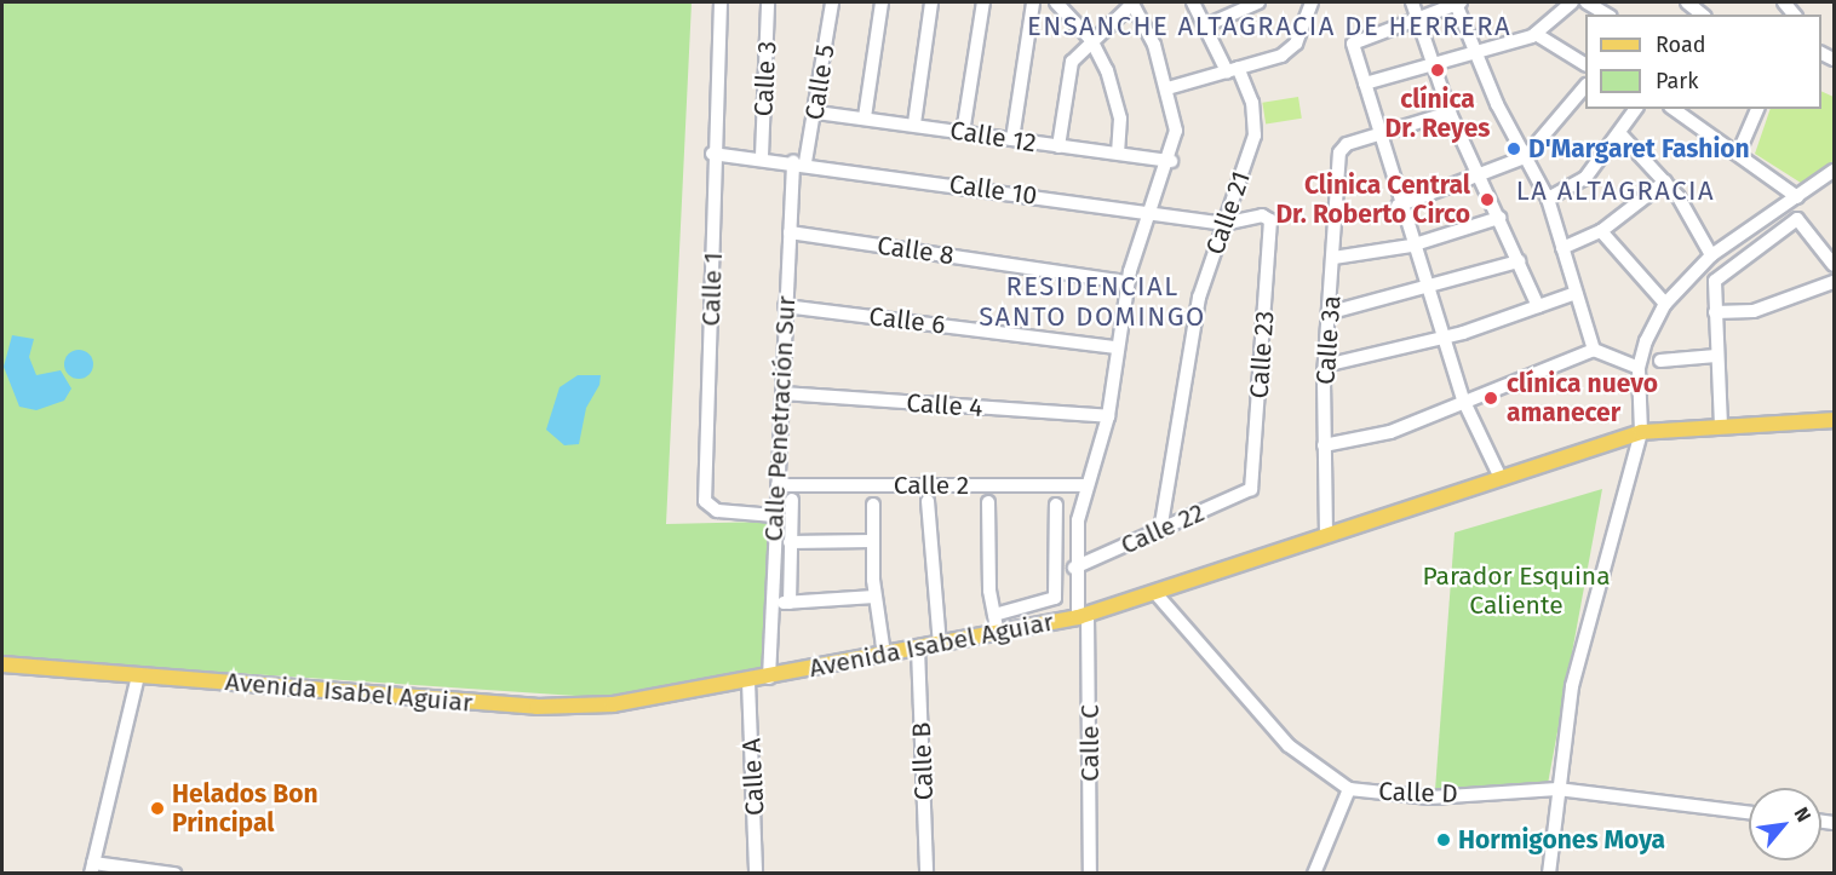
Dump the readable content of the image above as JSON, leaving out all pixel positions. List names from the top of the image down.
{
  "streets": {
    "main road": ["Avenida Isabel Aguiar"],
    "street": [
      "Calle 3",
      "Calle 5",
      "Calle 12",
      "Calle 10",
      "Calle 21",
      "Calle 8",
      "Calle 1",
      "Calle 6",
      "Calle 3a",
      "Calle 23",
      "Calle 4",
      "Calle Penetración Sur",
      "Calle 2",
      "Calle 22",
      "Calle C",
      "Calle B",
      "Calle A",
      "Calle D"
    ]
  },
  "crossings": [
    ["Calle 3", "Calle 10"],
    ["Calle 5", "Calle 12"],
    ["Calle 5", "Calle 10"],
    ["Calle 5", "Calle Penetración Sur"],
    ["Calle 12", "Calle C"],
    ["Calle 10", "Calle 21"],
    ["Calle 10", "Calle 1"],
    ["Calle 10", "Calle 23"],
    ["Calle 10", "Calle Penetración Sur"],
    ["Calle 10", "Calle C"],
    ["Calle 21", "Calle 22"],
    ["Calle 8", "Calle Penetración Sur"],
    ["Calle 8", "Calle C"],
    ["Calle 1", "Calle Penetración Sur"],
    ["Calle 6", "Calle Penetración Sur"],
    ["Calle 6", "Calle C"],
    ["Calle 3a", "Avenida Isabel Aguiar"],
    ["Calle 23", "Calle 22"],
    ["Calle 4", "Calle Penetración Sur"],
    ["Calle 4", "Calle C"],
    ["Calle Penetración Sur", "Calle 2"],
    ["Calle Penetración Sur", "Avenida Isabel Aguiar"],
    ["Calle 2", "Calle C"],
    ["Calle 22", "Calle C"],
    ["Avenida Isabel Aguiar", "Calle C"],
    ["Avenida Isabel Aguiar", "Calle B"],
    ["Avenida Isabel Aguiar", "Calle A"],
    ["Avenida Isabel Aguiar", "Calle D"]
  ],
  "districts": ["ENSANCHE ALTAGRACIA DE HERRERA", "LA ALTAGRACIA", "RESIDENCIAL SANTO DOMINGO"],
  "parks": ["Parador Esquina Caliente"],
  "places": [
    "clínica Dr. Reyes",
    "D'Margaret Fashion",
    "Clinica Central Dr. Roberto Circo",
    "clínica nuevo amanecer",
    "Helados Bon Principal",
    "Hormigones Moya"
  ],
  "legend": ["Road", "Park"],
  "north": "top right"
}
